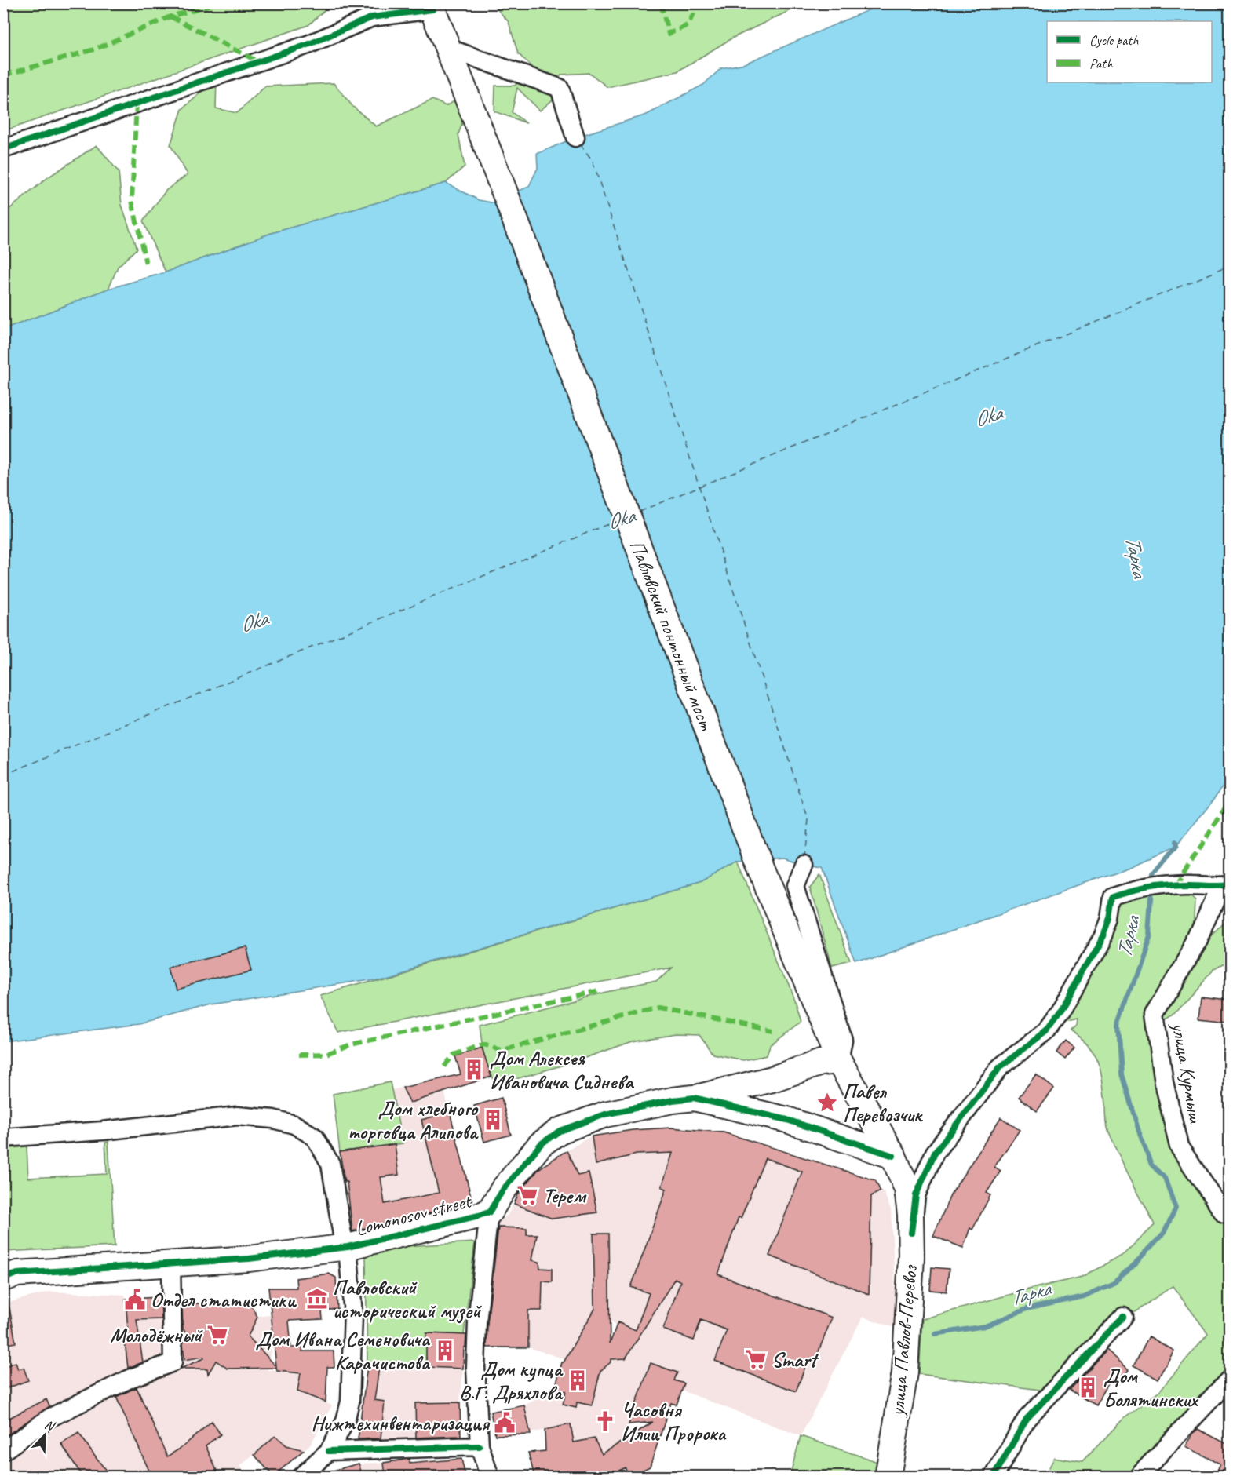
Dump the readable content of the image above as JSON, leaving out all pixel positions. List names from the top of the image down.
{
  "streets": {
    "main road": ["Павловский понтонный мост", "Lomonosov street", "улица Павлов-Перевоз"],
    "street": ["улица Курмыш"]
  },
  "crossings": [
    ["Павловский понтонный мост", "улица Павлов-Перевоз"],
    ["улица Курмыш", "улица Павлов-Перевоз"],
    ["Lomonosov street", "улица Павлов-Перевоз"]
  ],
  "water": ["Oka", "Тарка"],
  "places": {
    "building": [
      "Дом Алексея Ивановича Сиднева",
      "Дом хлебного торговца Алипова",
      "Дом Ивана Семеновича Карачистова",
      "Дом купца В.Г. Дряхлова",
      "Дом Болятинских"
    ],
    "place": ["Павел Перевозчик"],
    "supermarket": ["Терем", "Молодёжный", "Smart"],
    "museum": ["Павловский исторический музей"],
    "public building": ["Отдел статистики", "Нижтехинвентаризация"],
    "church": ["Часовня Илии Пророка"]
  },
  "legend": ["Cycle path", "Path"],
  "north": "top right"
}
